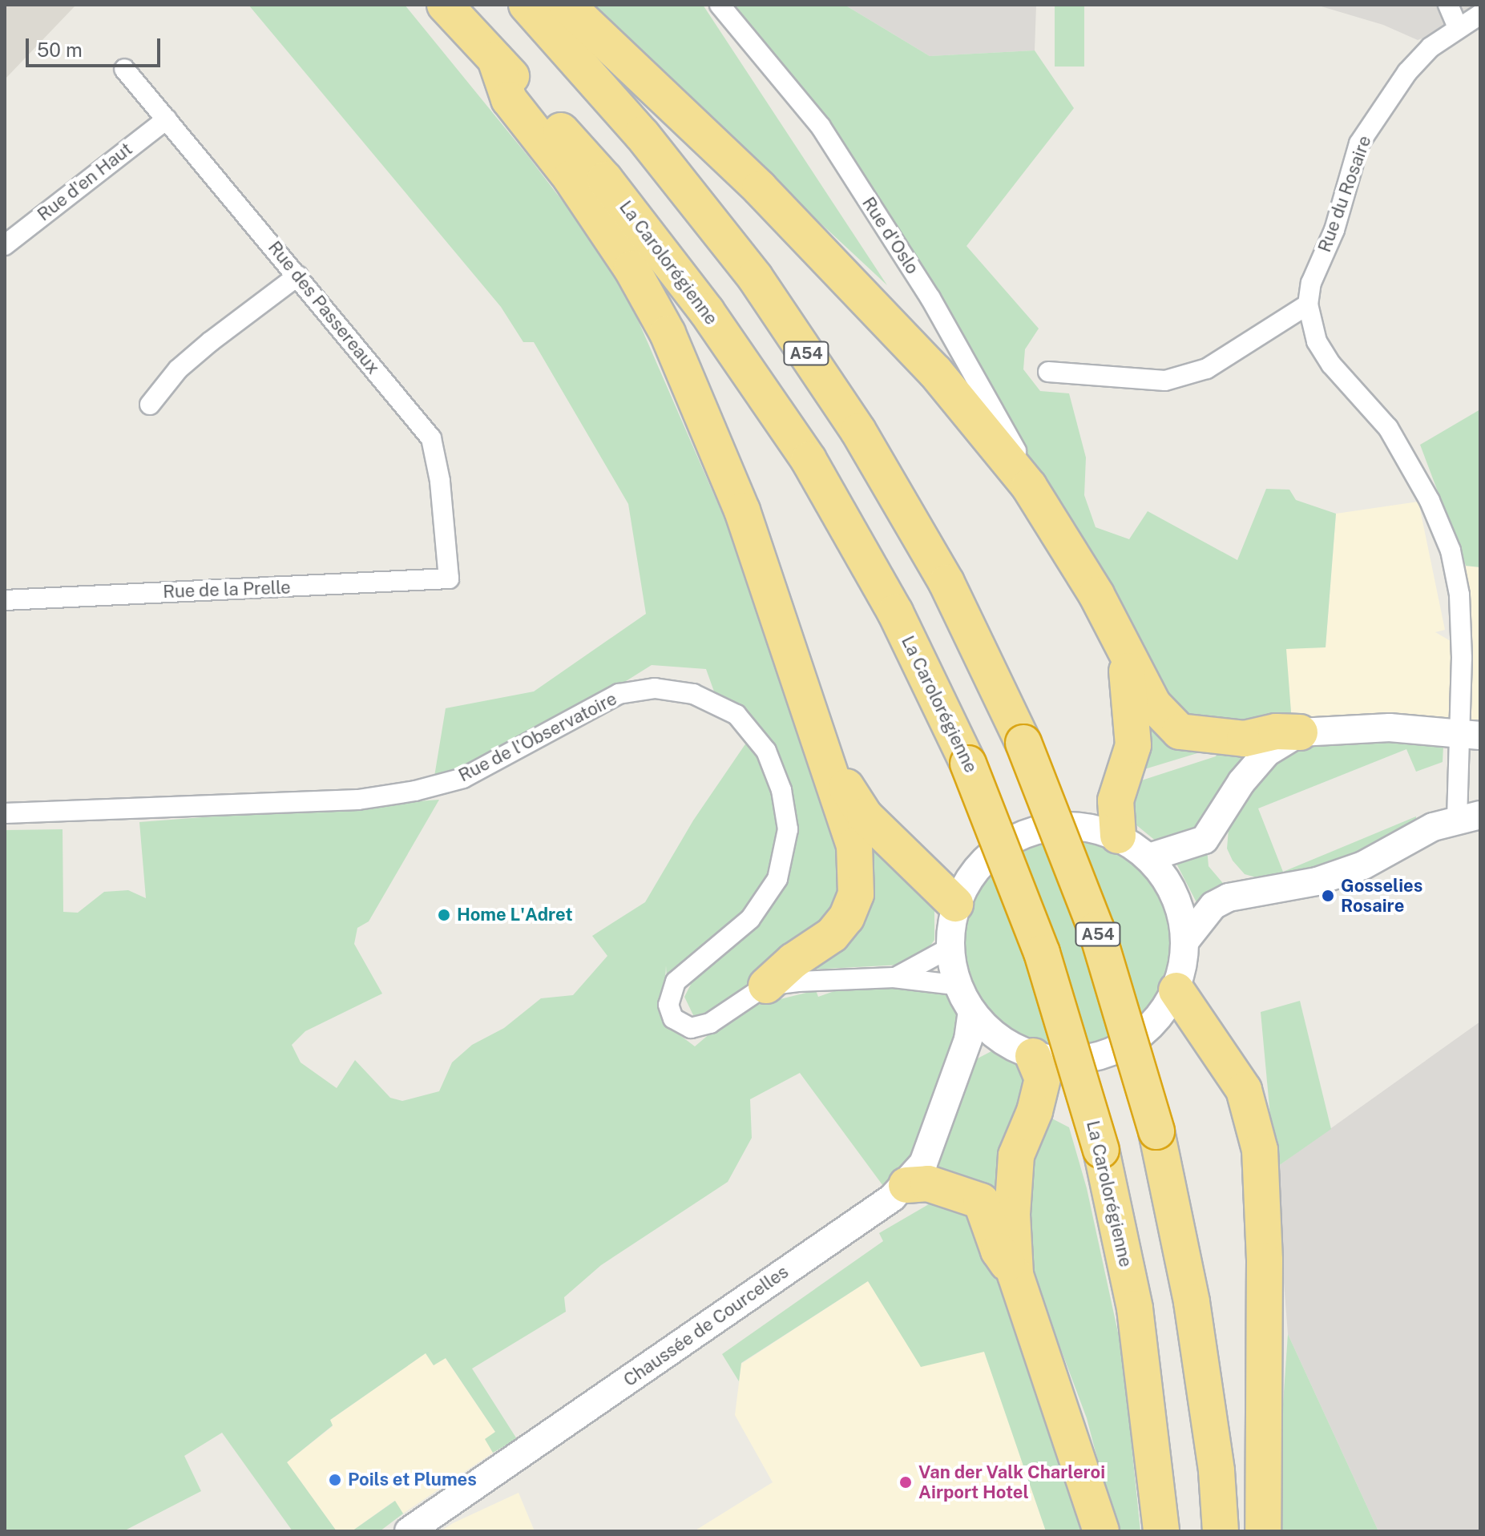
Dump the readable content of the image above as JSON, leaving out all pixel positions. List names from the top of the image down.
{
  "streets": {
    "highway": ["La Carolorégienne", "A54"],
    "main road": ["Chaussée de Courcelles"],
    "street": [
      "Rue d'en Haut",
      "Rue du Rosaire",
      "Rue d'Oslo",
      "Rue des Passereaux",
      "Rue de la Prelle",
      "Rue de l'Observatoire"
    ]
  },
  "crossings": [
    ["Rue d'en Haut", "Rue des Passereaux"],
    ["Rue des Passereaux", "Rue de la Prelle"]
  ],
  "places": [
    "Gosselies Rosaire",
    "Home L'Adret",
    "Poils et Plumes",
    "Van der Valk Charleroi Airport Hotel"
  ],
  "scale_bar": "50 m"
}
